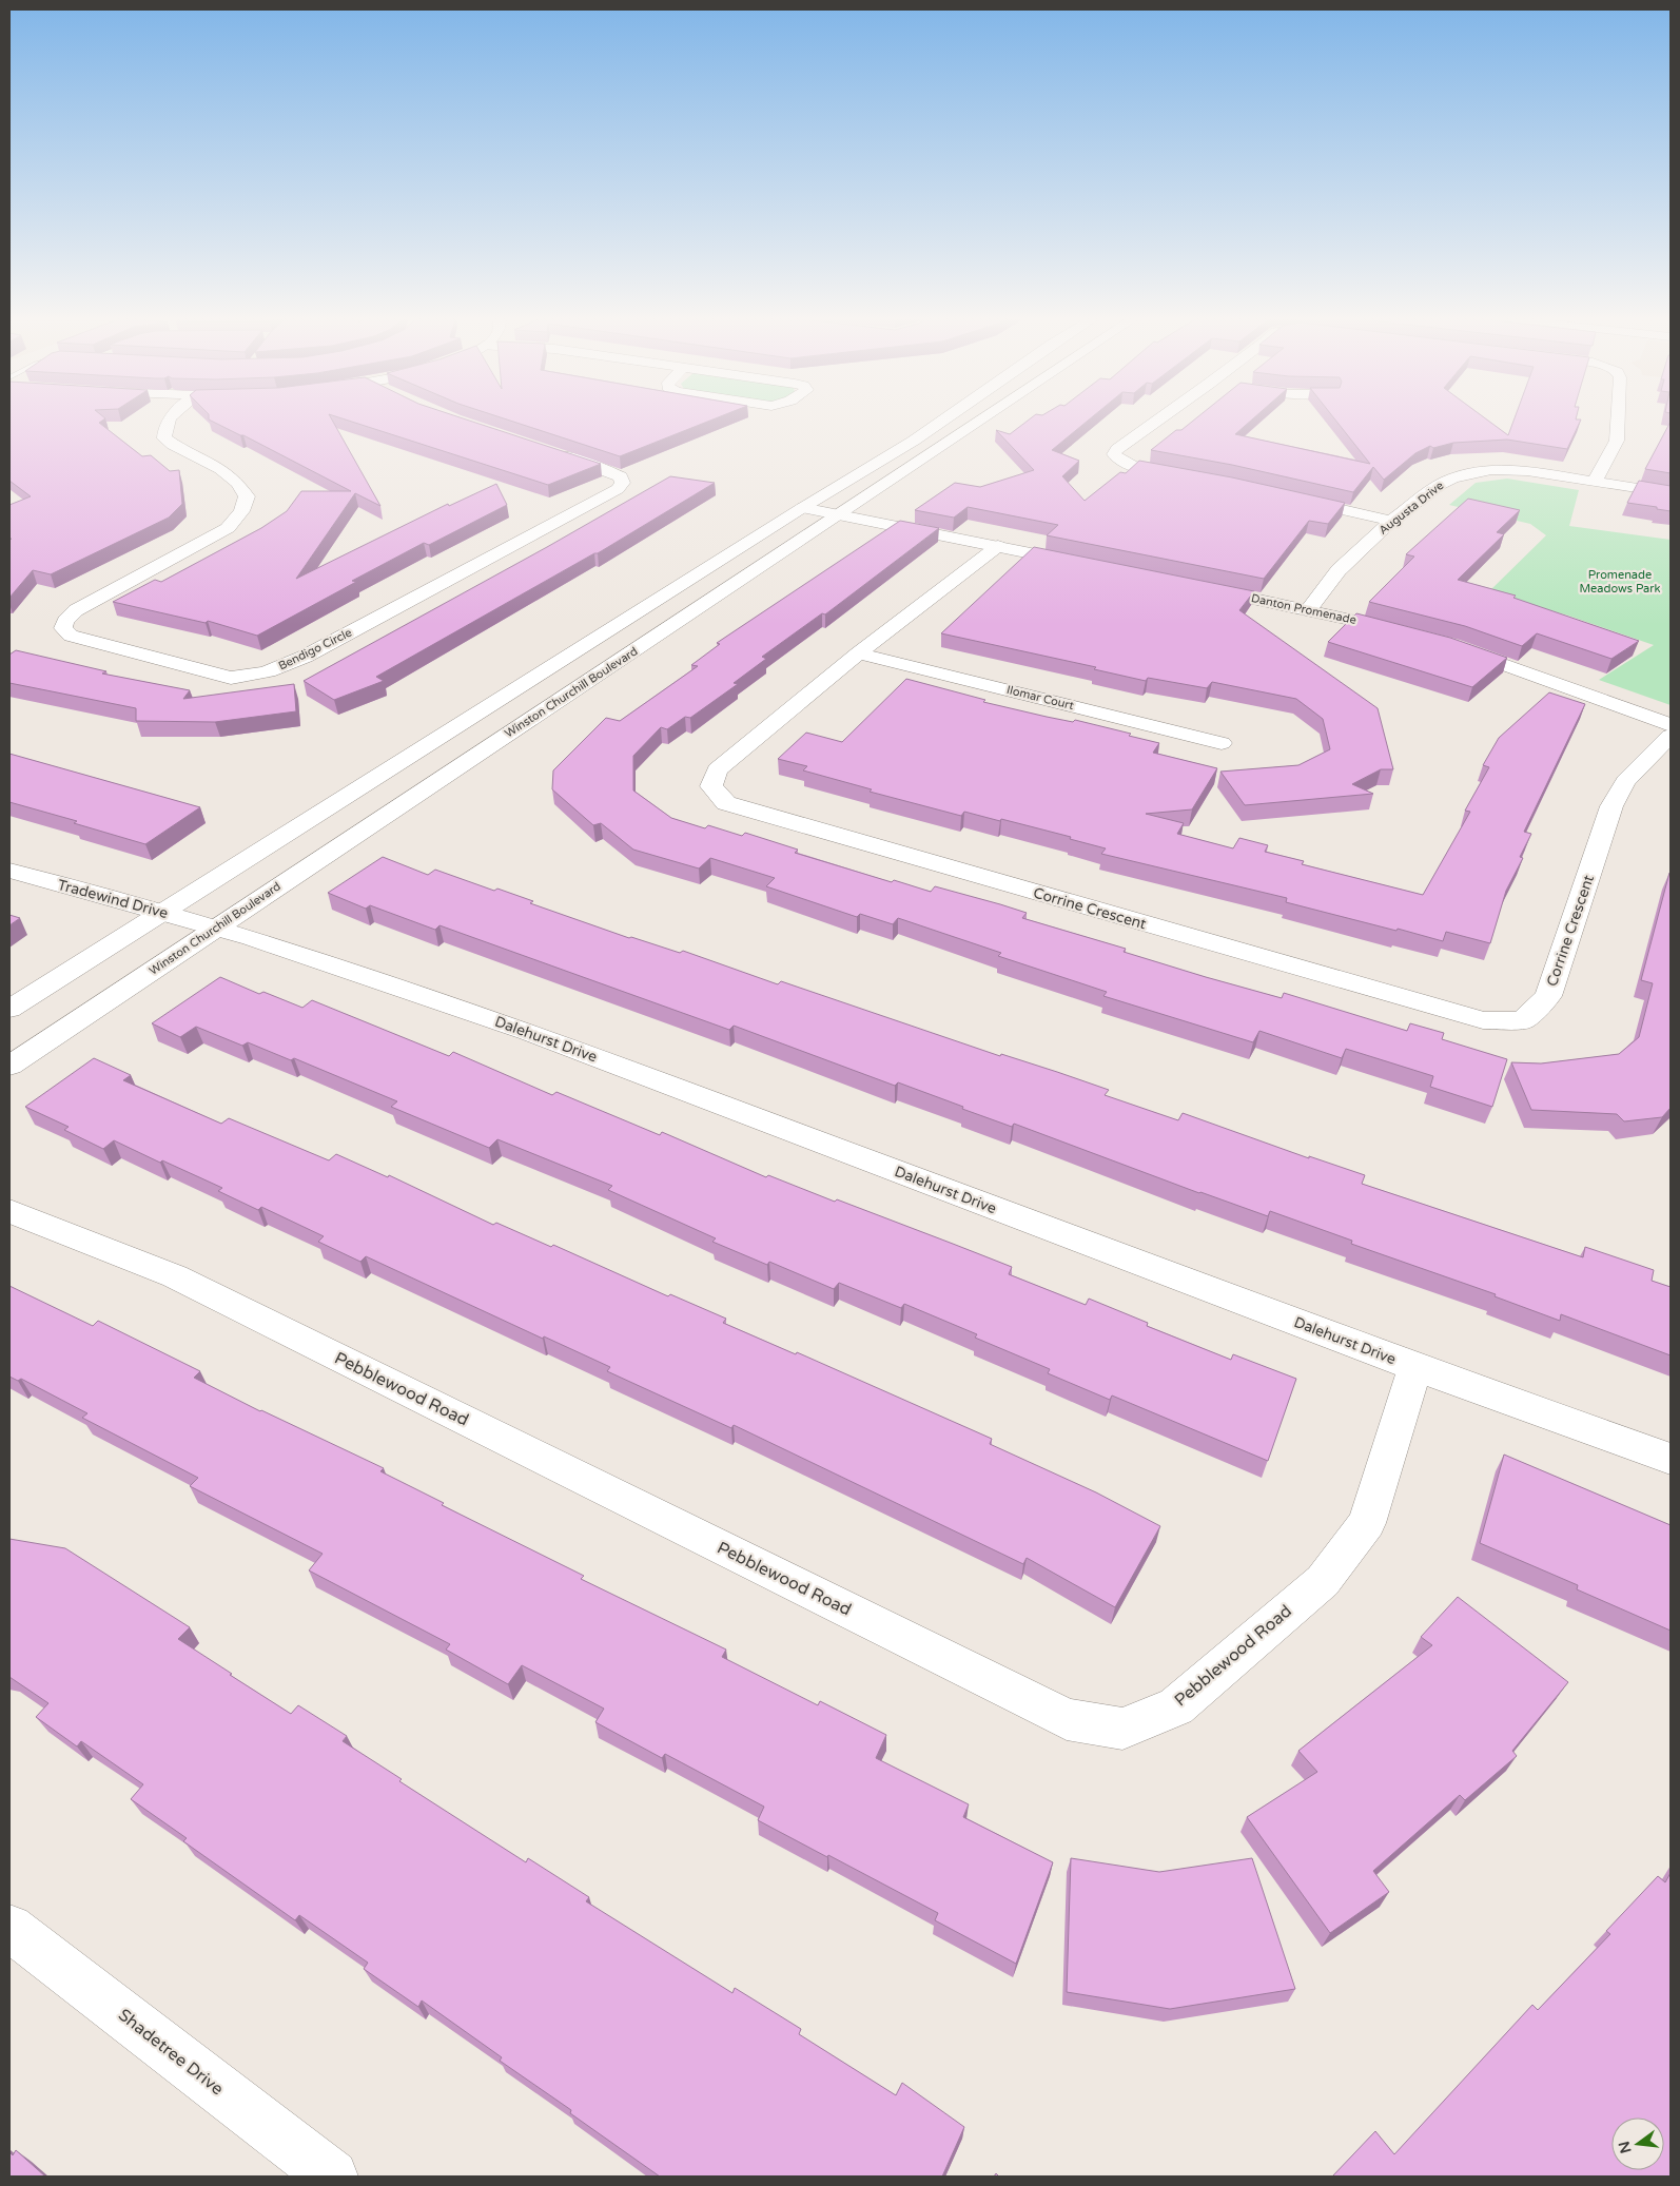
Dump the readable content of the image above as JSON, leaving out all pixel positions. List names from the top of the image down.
{
  "streets": {
    "street": [
      "Augusta Drive",
      "Danton Promenade",
      "Bendigo Circle",
      "Winston Churchill Boulevard",
      "Ilomar Court",
      "Tradewind Drive",
      "Corrine Crescent",
      "Dalehurst Drive",
      "Pebblewood Road",
      "Shadetree Drive"
    ]
  },
  "crossings": [
    ["Augusta Drive", "Danton Promenade"],
    ["Winston Churchill Boulevard", "Tradewind Drive"],
    ["Winston Churchill Boulevard", "Dalehurst Drive"],
    ["Ilomar Court", "Corrine Crescent"],
    ["Tradewind Drive", "Dalehurst Drive"],
    ["Dalehurst Drive", "Pebblewood Road"]
  ],
  "parks": ["Promenade Meadows Park"],
  "north": "left"
}
